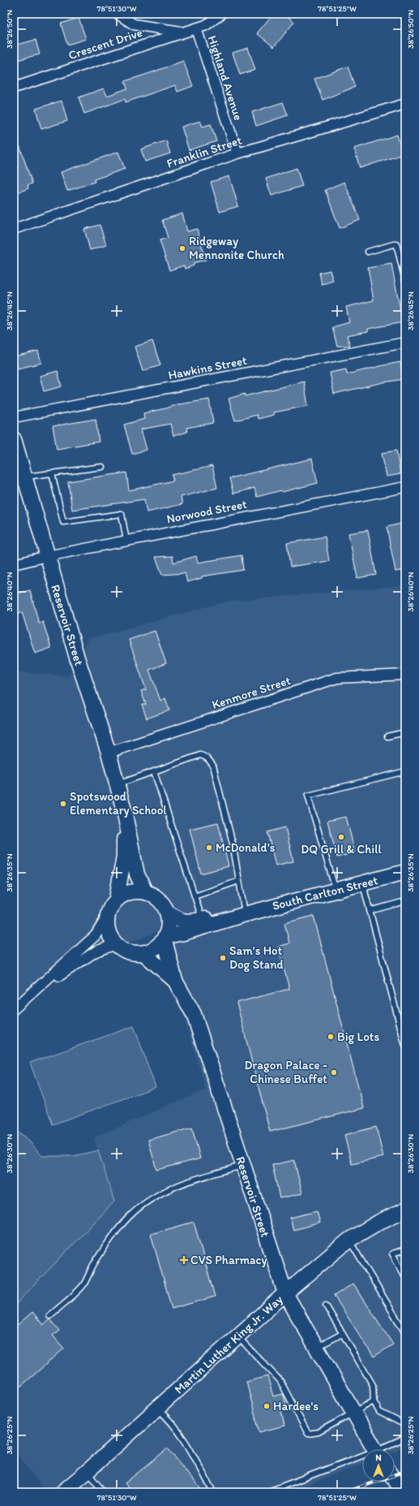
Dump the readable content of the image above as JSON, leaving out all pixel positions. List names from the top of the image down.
{
  "streets": {
    "main road": ["Reservoir Street", "South Carlton Street", "Martin Luther King Jr. Way"],
    "street": [
      "Crescent Drive",
      "Highland Avenue",
      "Franklin Street",
      "Hawkins Street",
      "Norwood Street",
      "Kenmore Street"
    ]
  },
  "crossings": [
    ["Crescent Drive", "Highland Avenue"],
    ["Highland Avenue", "Franklin Street"],
    ["Norwood Street", "Reservoir Street"],
    ["Reservoir Street", "Kenmore Street"],
    ["Reservoir Street", "South Carlton Street"],
    ["Reservoir Street", "Martin Luther King Jr. Way"]
  ],
  "places": {
    "other": [
      "Ridgeway Mennonite Church",
      "Spotswood Elementary School",
      "DQ Grill & Chill",
      "McDonald's",
      "Sam's Hot Dog Stand",
      "Big Lots",
      "Dragon Palace - Chinese Buffet",
      "Hardee's"
    ],
    "health": ["CVS Pharmacy"]
  },
  "north": "top",
  "coordinates": [
    "78°51'30\"W",
    "78°51'25\"W",
    "38°26'50\"N",
    "38°26'45\"N",
    "38°26'40\"N",
    "38°26'35\"N",
    "38°26'30\"N",
    "38°26'25\"N"
  ]
}
